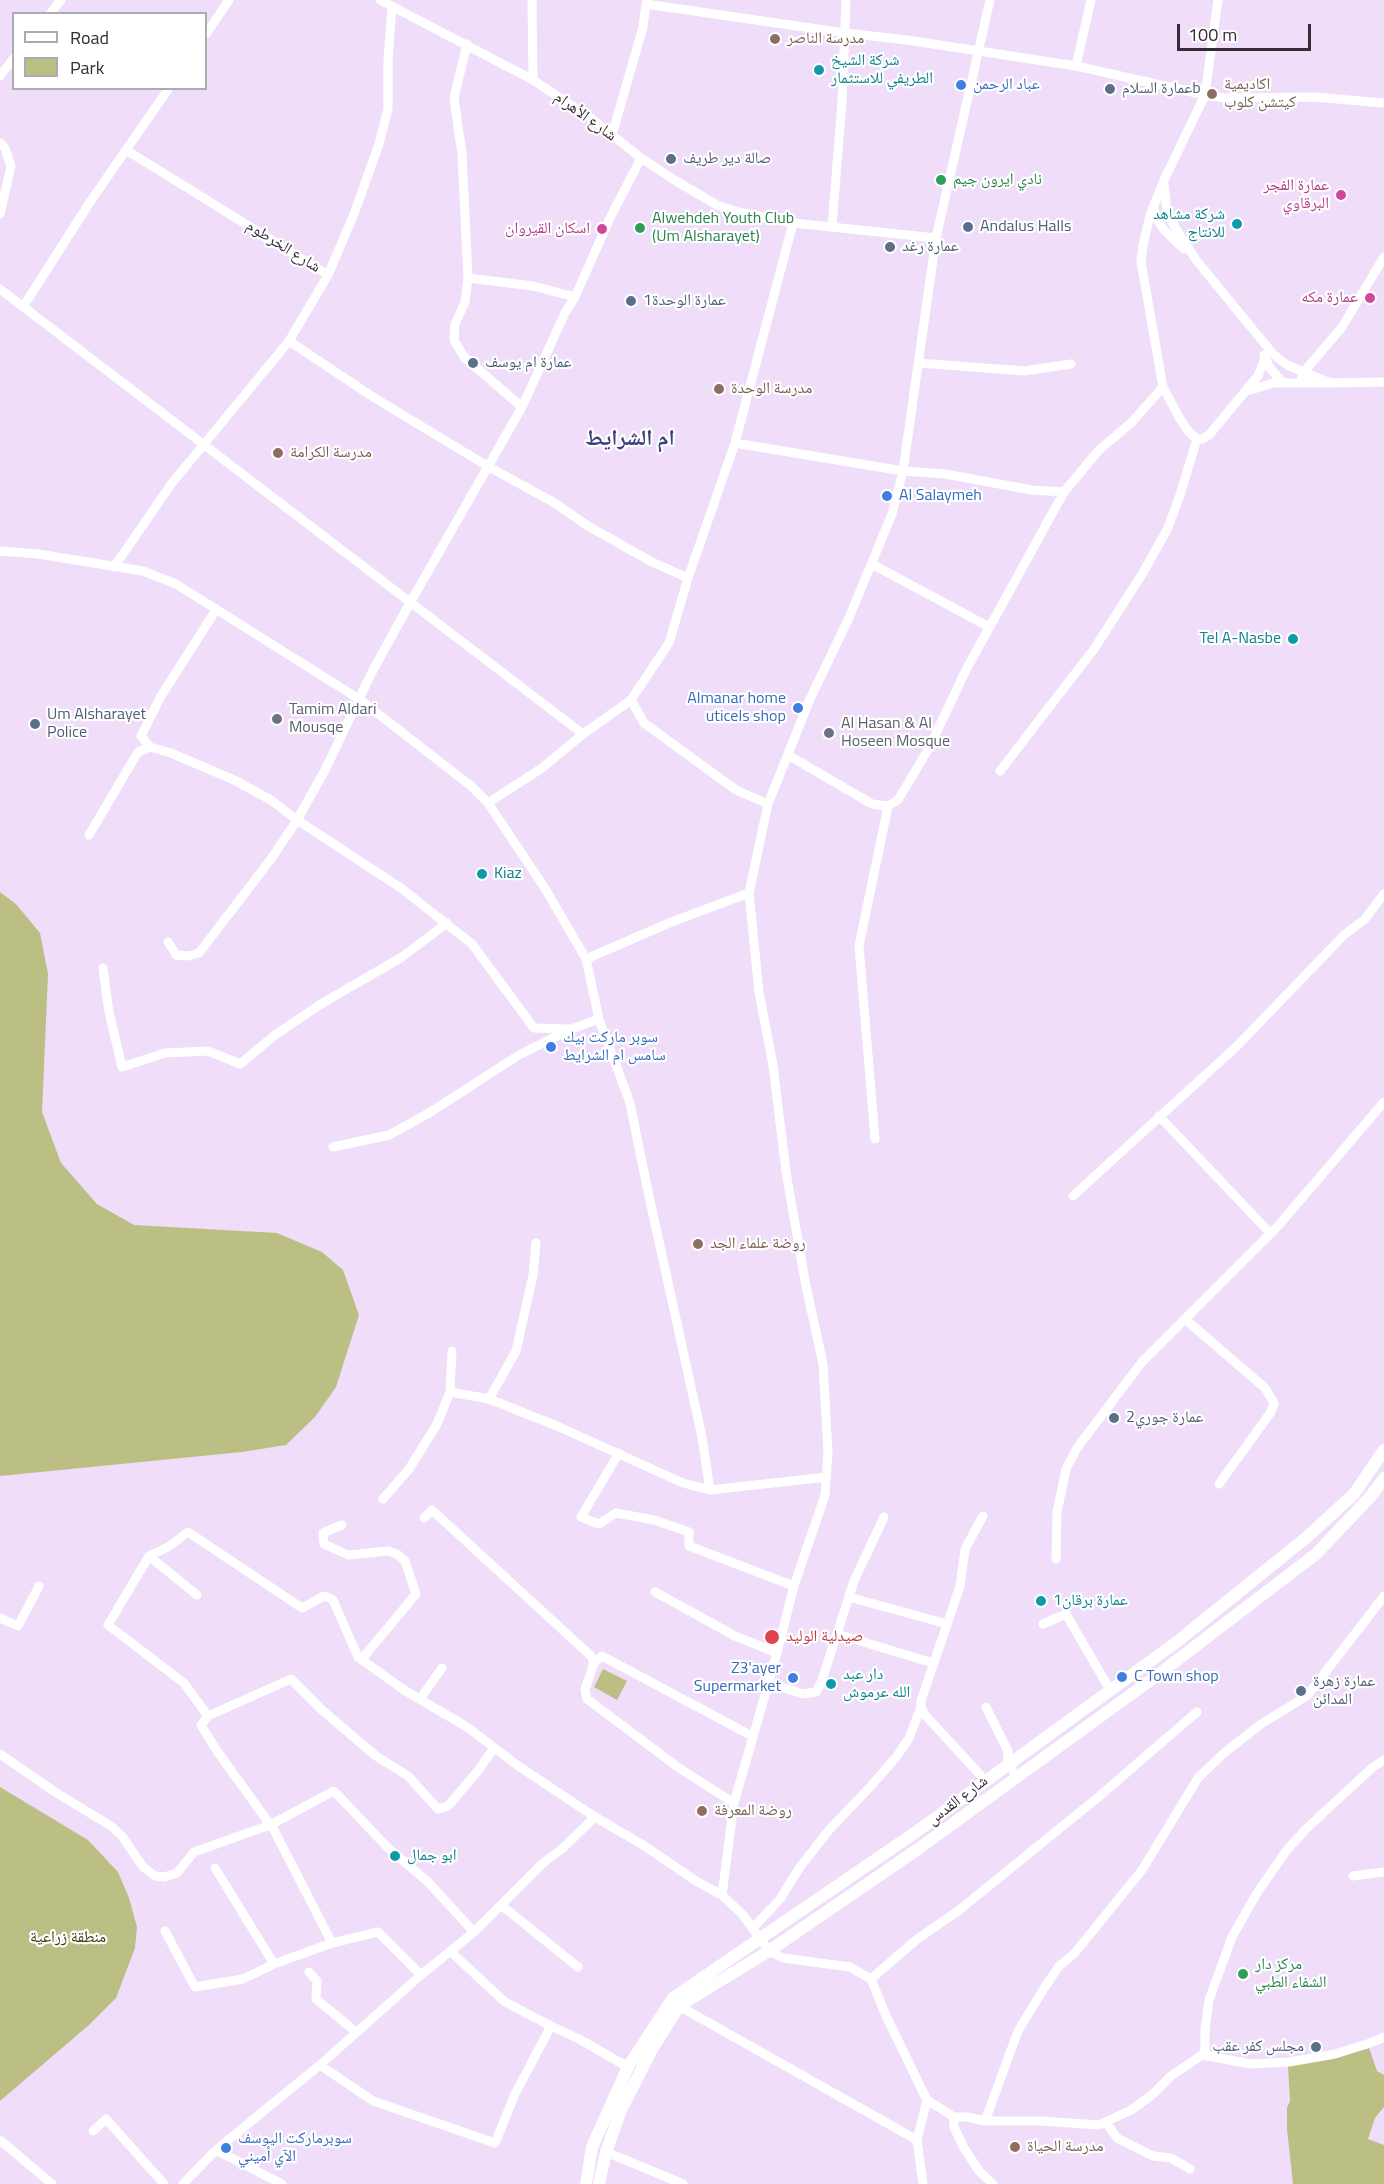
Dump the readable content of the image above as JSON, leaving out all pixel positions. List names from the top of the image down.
{
  "streets": {
    "main road": ["شارع القدس"],
    "street": ["شارع الأهرام", "شارع الخرطوم"]
  },
  "districts": ["ام الشرايط"],
  "parks": ["منطقة زراعية"],
  "places": [
    "مدرسة الناصر",
    "شركة الشيخ الطريفي للاستثمار",
    "عباد الرحمن",
    "عمارة السلامb",
    "اكاديمية كيتشن كلوب",
    "صالة دير طريف",
    "نادي ايرون جيم",
    "عمارة الفجر البرقاوي",
    "شركة مشاهد للانتاج",
    "Andalus Halls",
    "Alwehdeh Youth Club (Um Alsharayet)",
    "اسكان القيروان",
    "عمارة رغد",
    "عمارة مكه",
    "عمارة الوحدة1",
    "عمارة ام يوسف",
    "مدرسة الوحدة",
    "مدرسة الكرامة",
    "Al Salaymeh",
    "Tel A-Nasbe",
    "Almanar home uticels shop",
    "Tamim Aldari Mousqe",
    "Um Alsharayet Police",
    "Al Hasan & Al Hoseen Mosque",
    "Kiaz",
    "سوبر ماركت بيك سامس ام الشرايط",
    "روضة علماء الجد",
    "عمارة جوري2",
    "1عمارة برقان",
    "صيدلية الوليد",
    "C Town shop",
    "Z3'ayer Supermarket",
    "دار عبد الله عرموش",
    "عمارة زهرة المدائن",
    "روضة المعرفة",
    "ابو جمال",
    "مركز دار الشفاء الطبي",
    "مجلس كفر عقب",
    "مدرسة الحياة",
    "سوبرماركت اليوسف الآي أميني"
  ],
  "legend": ["Road", "Park"],
  "scale_bar": "100 m"
}
